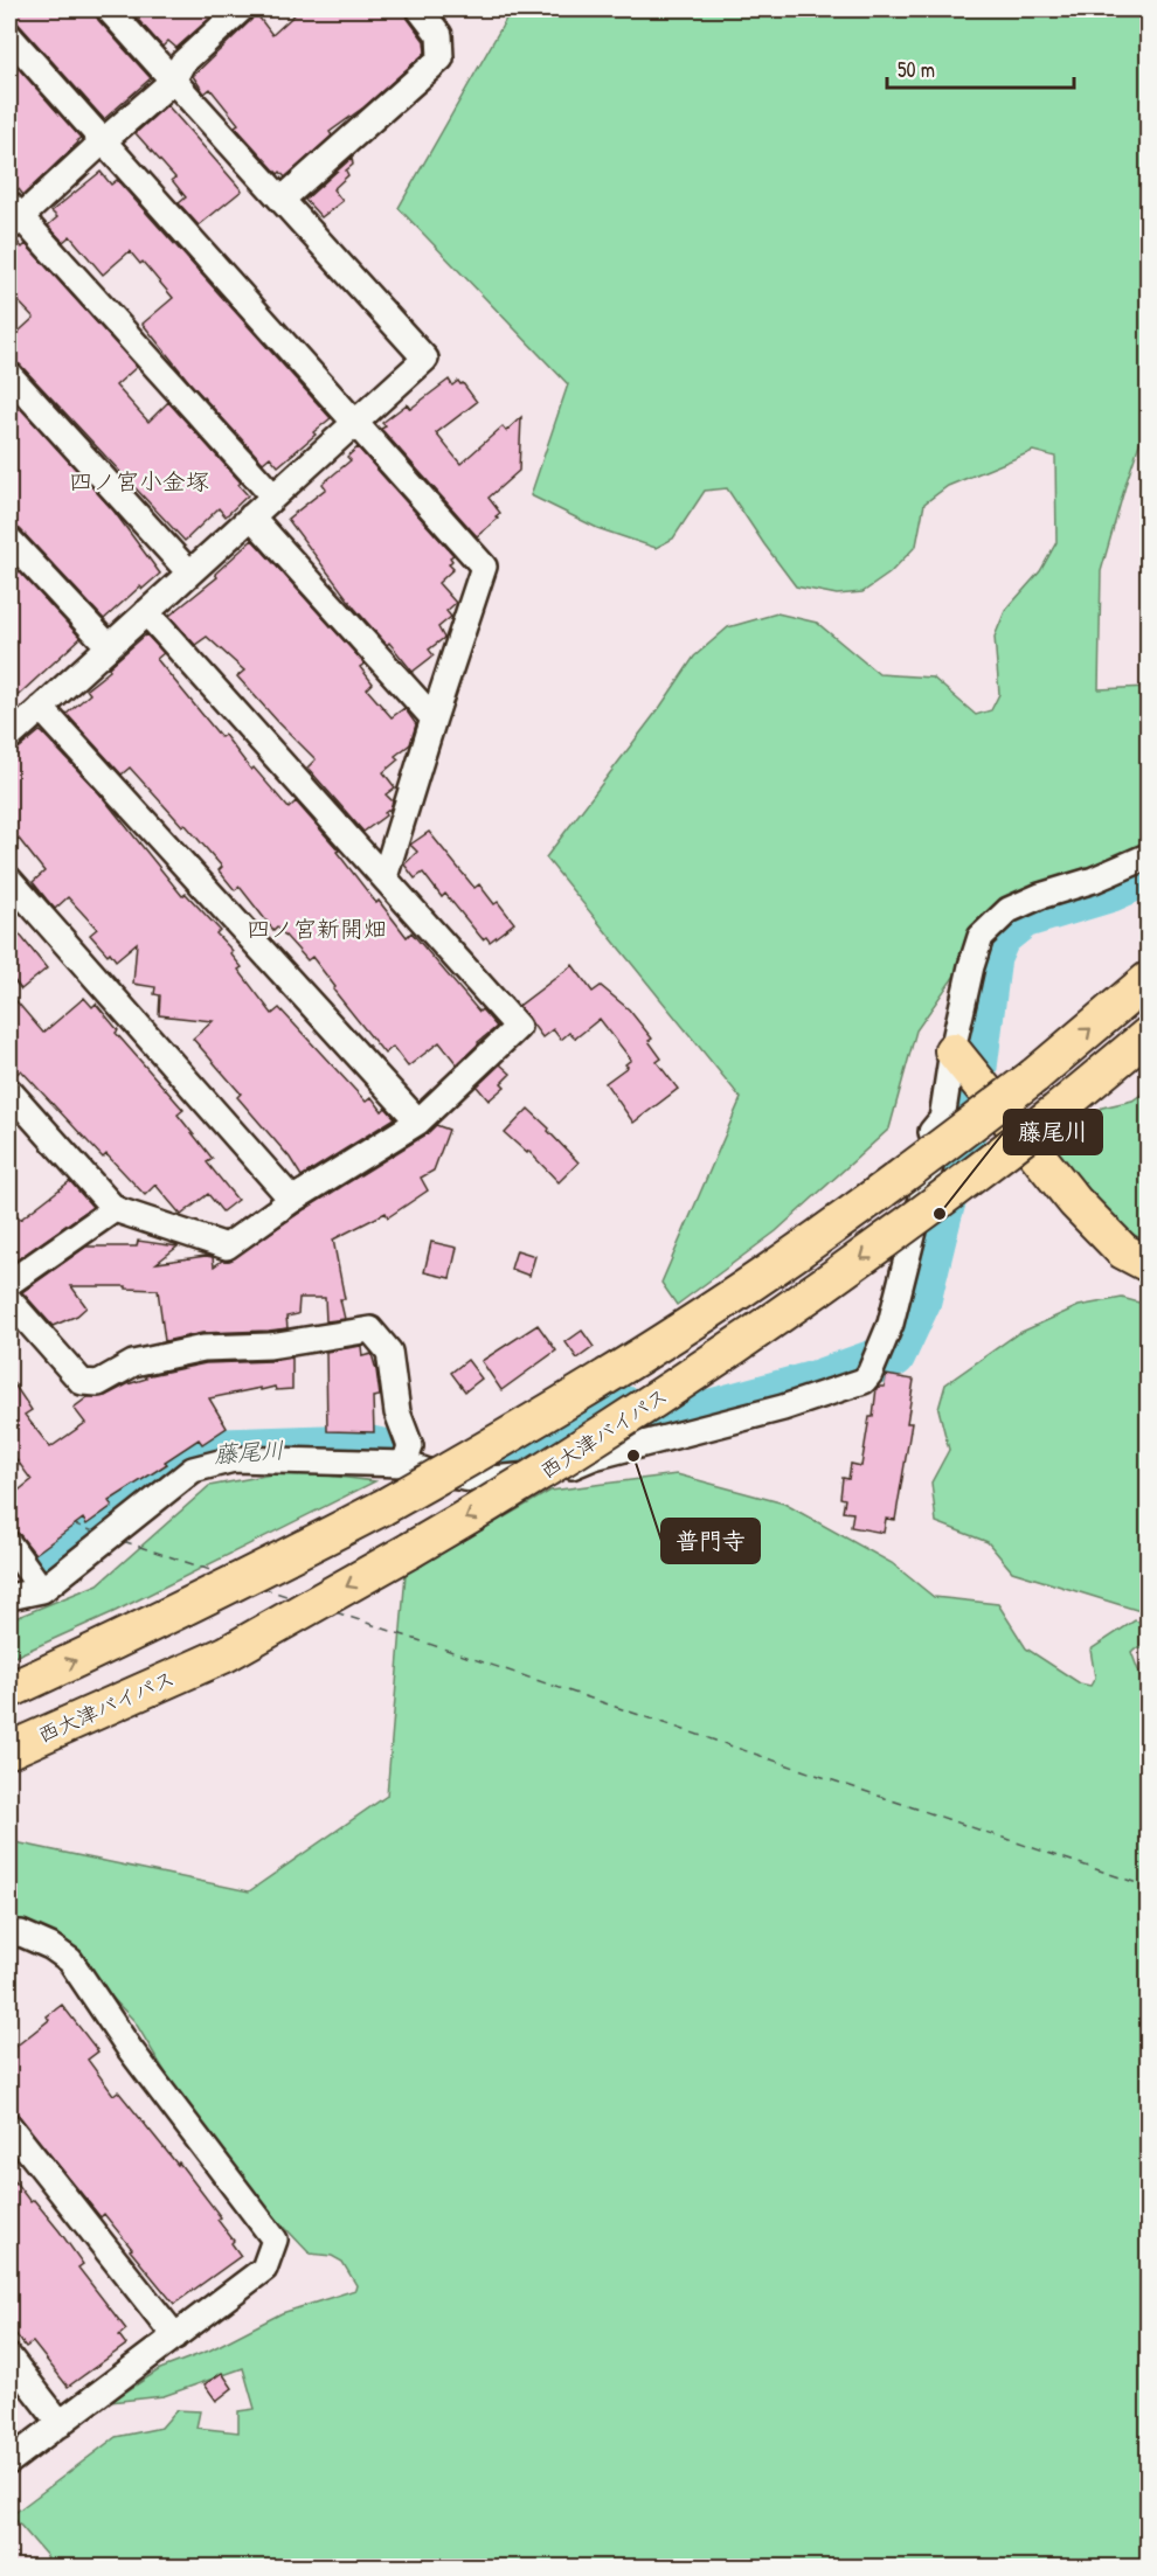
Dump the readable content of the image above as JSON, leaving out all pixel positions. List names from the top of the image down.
{
  "streets": {
    "highway": ["西大津バイパス"]
  },
  "districts": ["四ノ宮小金塚", "四ノ宮新開畑"],
  "water": ["藤尾川"],
  "places": ["藤尾川", "普門寺"],
  "scale_bar": "50 m"
}
